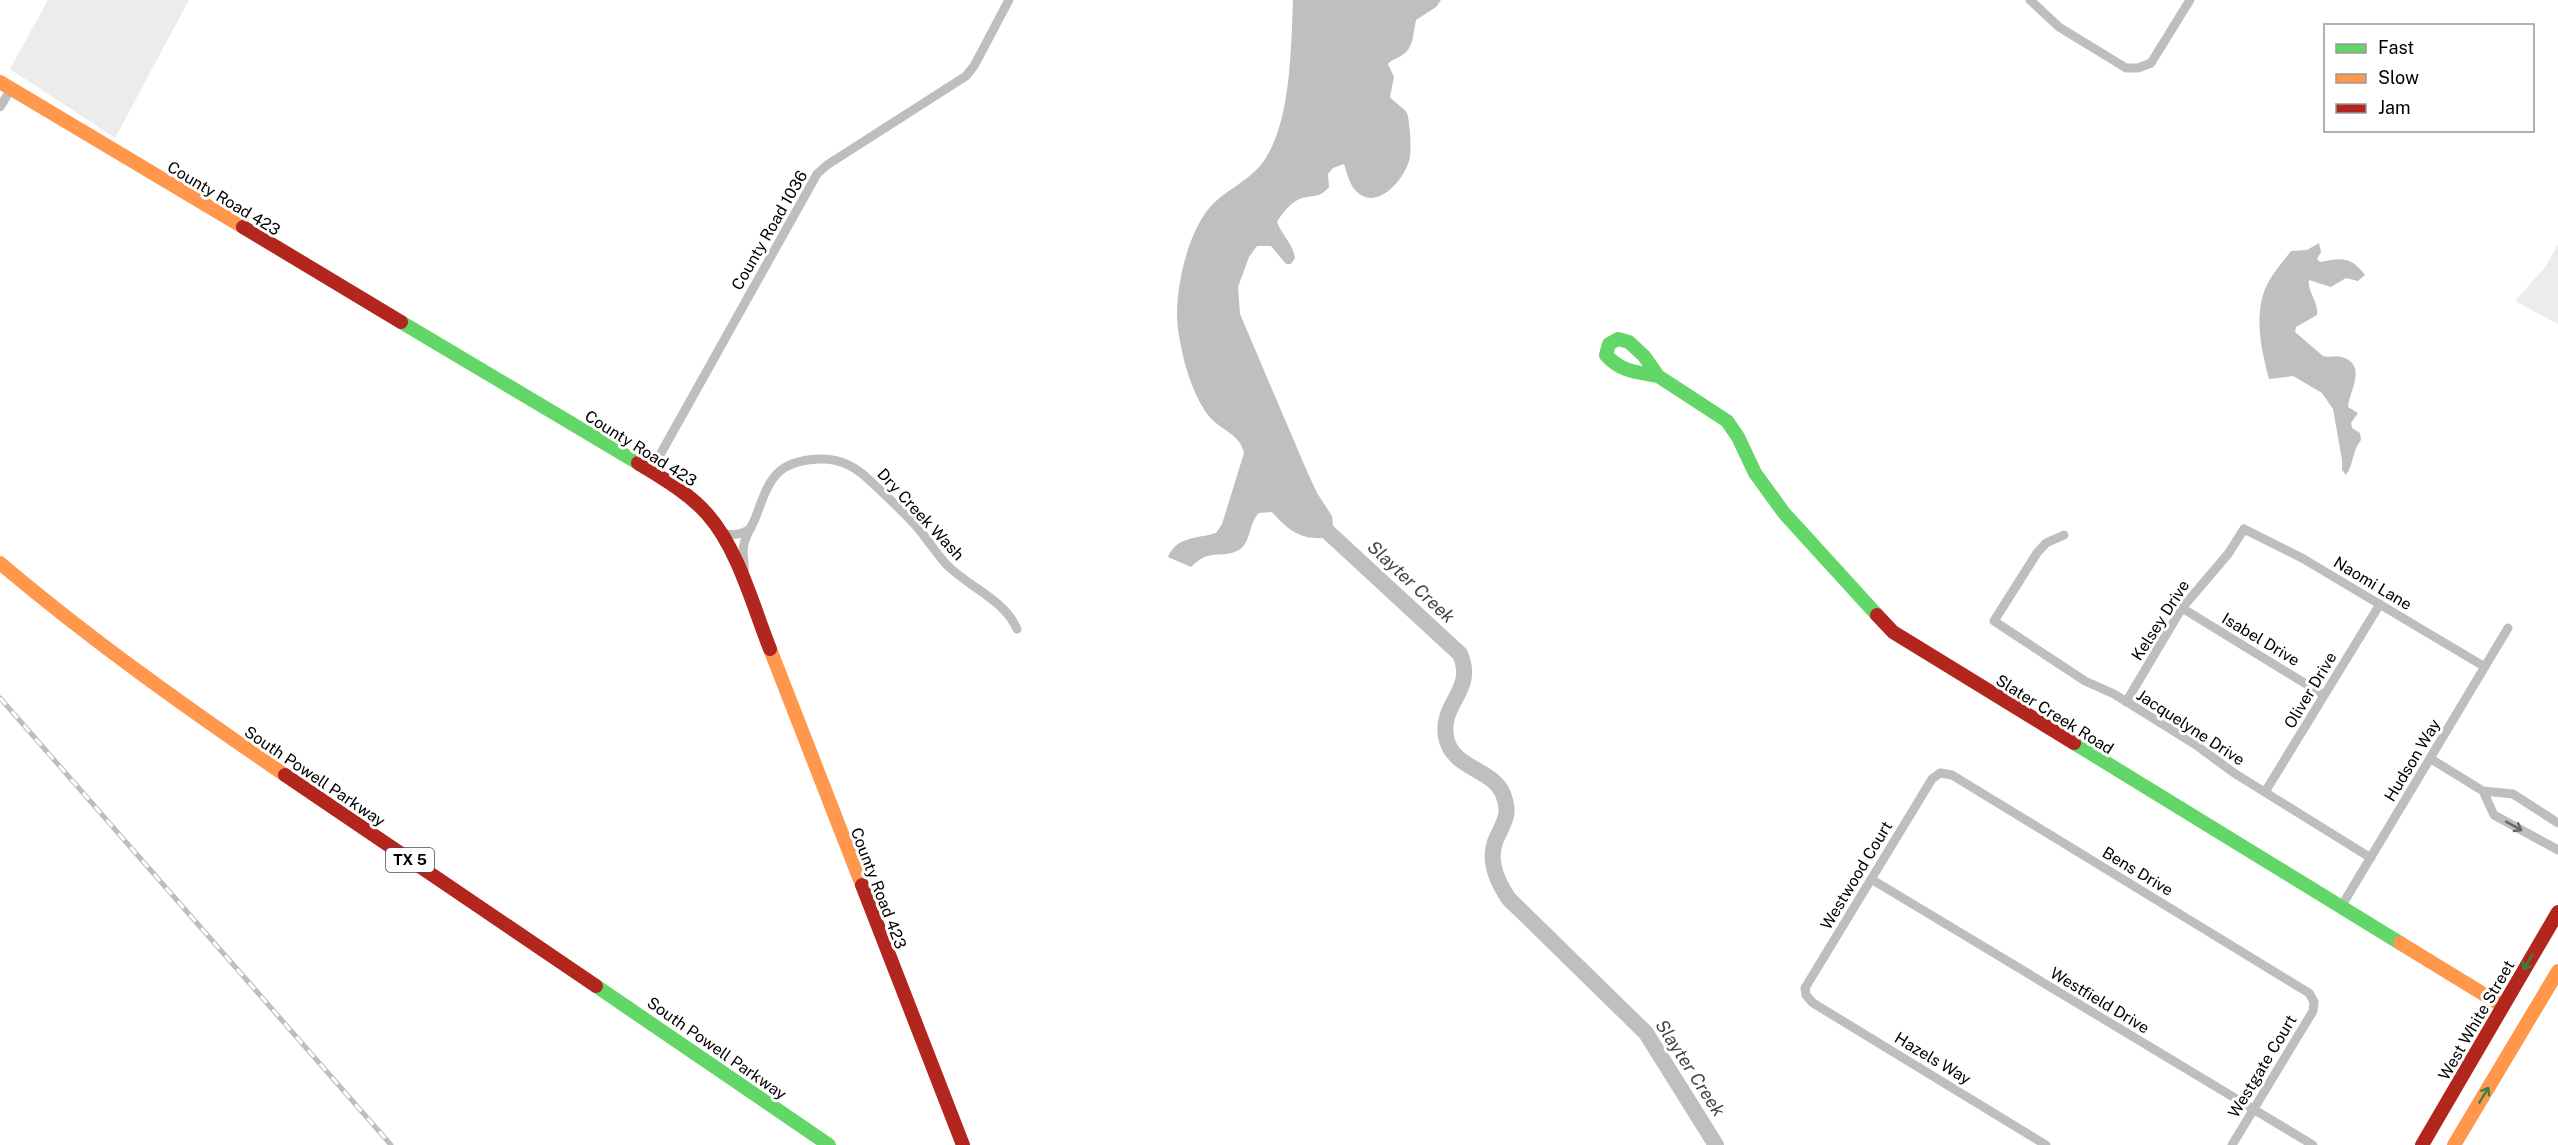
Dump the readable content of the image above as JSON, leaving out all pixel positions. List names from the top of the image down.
{
  "streets": {
    "street": [
      "County Road 423",
      "County Road 1036",
      "Dry Creek Wash",
      "Naomi Lane",
      "Kelsey Drive",
      "Isabel Drive",
      "Oliver Drive",
      "Slater Creek Road",
      "Jacquelyne Drive",
      "Hudson Way",
      "South Powell Parkway",
      "TX 5",
      "Bens Drive",
      "Westwood Court",
      "Westfield Drive",
      "West White Street",
      "Hazels Way",
      "Westgate Court"
    ]
  },
  "crossings": [
    ["County Road 423", "County Road 1036"],
    ["County Road 423", "Dry Creek Wash"],
    ["Naomi Lane", "Kelsey Drive"],
    ["Naomi Lane", "Oliver Drive"],
    ["Naomi Lane", "Hudson Way"],
    ["Kelsey Drive", "Isabel Drive"],
    ["Kelsey Drive", "Jacquelyne Drive"],
    ["Isabel Drive", "Oliver Drive"],
    ["Oliver Drive", "Jacquelyne Drive"],
    ["Slater Creek Road", "Hudson Way"],
    ["Slater Creek Road", "West White Street"],
    ["Jacquelyne Drive", "Hudson Way"],
    ["Bens Drive", "Westwood Court"],
    ["Bens Drive", "Westgate Court"],
    ["Westwood Court", "Westfield Drive"],
    ["Westwood Court", "Hazels Way"],
    ["Westfield Drive", "Westgate Court"]
  ],
  "water": ["Slayter Creek"],
  "legend": ["Fast", "Slow", "Jam"]
}
